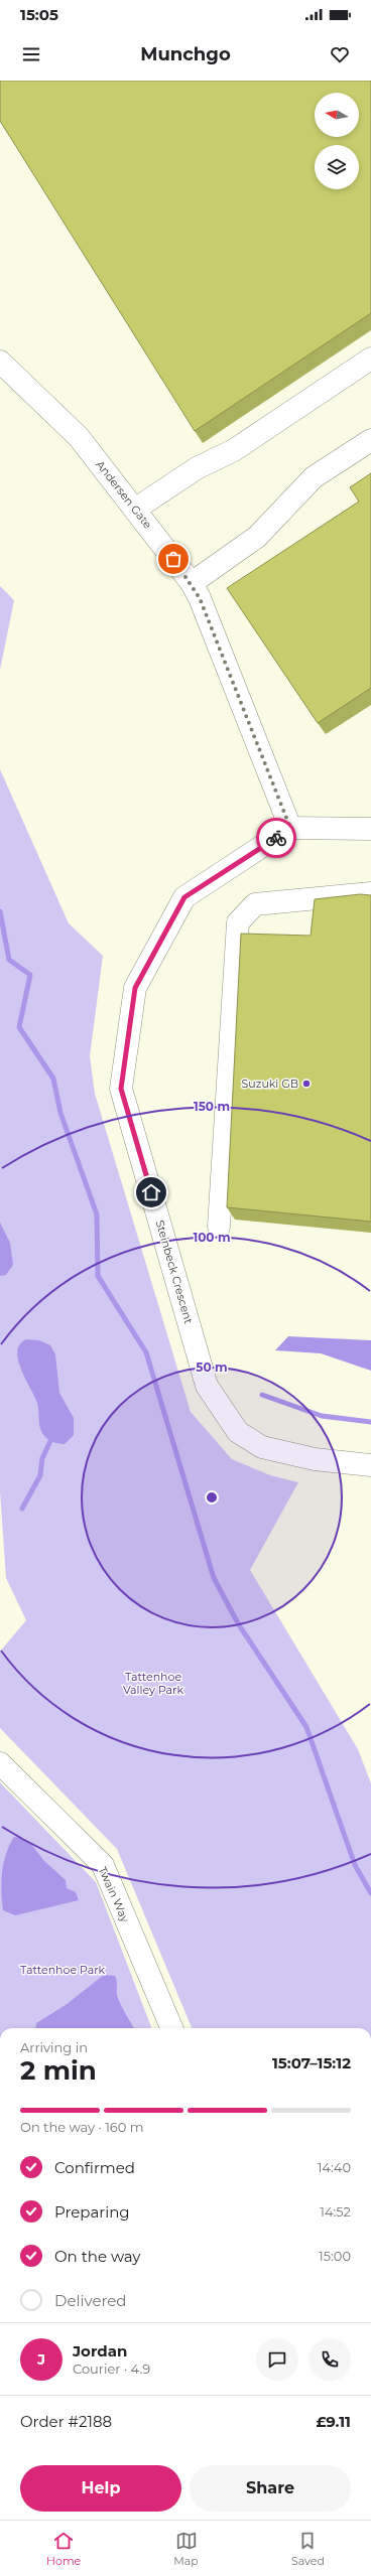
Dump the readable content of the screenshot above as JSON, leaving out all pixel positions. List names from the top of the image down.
{
  "streets": {
    "street": ["Andersen Gate", "Steinbeck Crescent", "Twain Way"]
  },
  "crossings": [
    ["Andersen Gate", "Steinbeck Crescent"]
  ],
  "parks": ["Tattenhoe Valley Park", "Tattenhoe Park"],
  "places": ["Suzuki GB"],
  "north": "left",
  "page": {
    "status": "15:05",
    "header": "Munchgo",
    "heading": ["2 min", "Arriving in", "15:07–15:12"],
    "panel": [
      "Jordan",
      "Courier · 4.9",
      "Order #2188",
      "£9.11"
    ],
    "bar": "On the way · 160 m",
    "list": [
      ["Confirmed", "14:40"],
      ["Preparing", "14:52"],
      ["On the way", "15:00"],
      "Delivered"
    ],
    "round": "J",
    "buttons": ["Help", "Share"],
    "tabs": ["Home", "Map", "Saved"]
  },
  "rings": ["150 m", "100 m", "50 m"]
}
